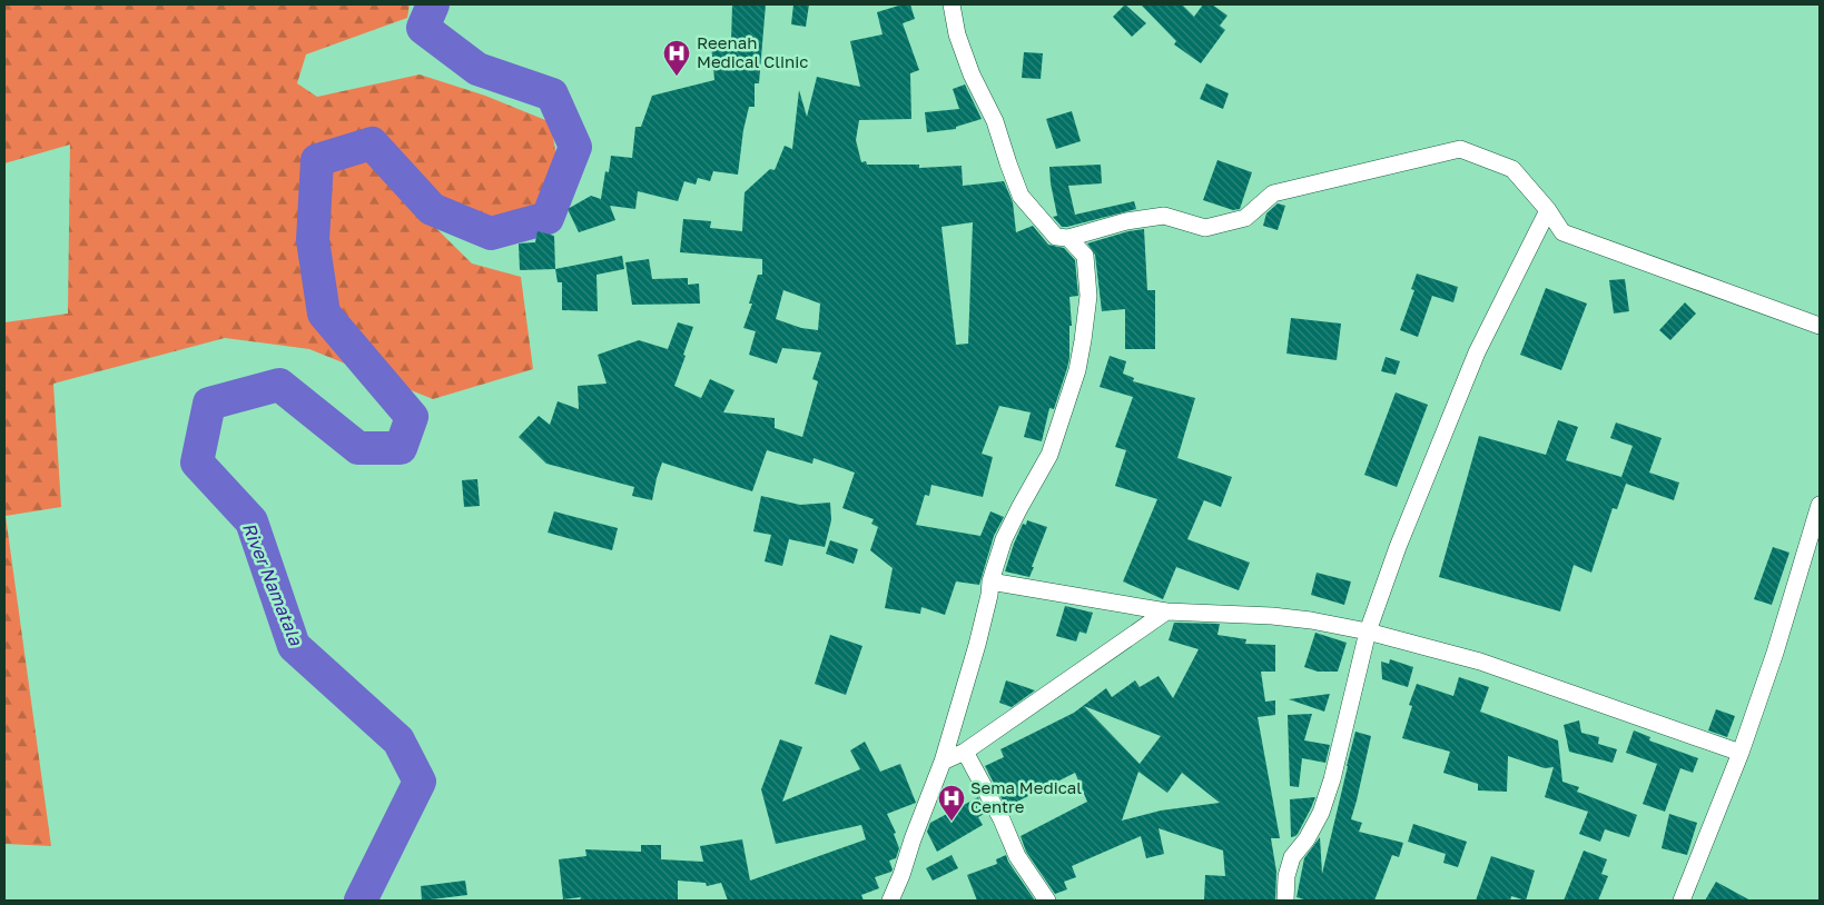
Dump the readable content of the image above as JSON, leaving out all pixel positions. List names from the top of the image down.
{
  "water": ["River Namatala"],
  "places": {
    "hospital": ["Reenah Medical Clinic", "Sema Medical Centre"]
  }
}
